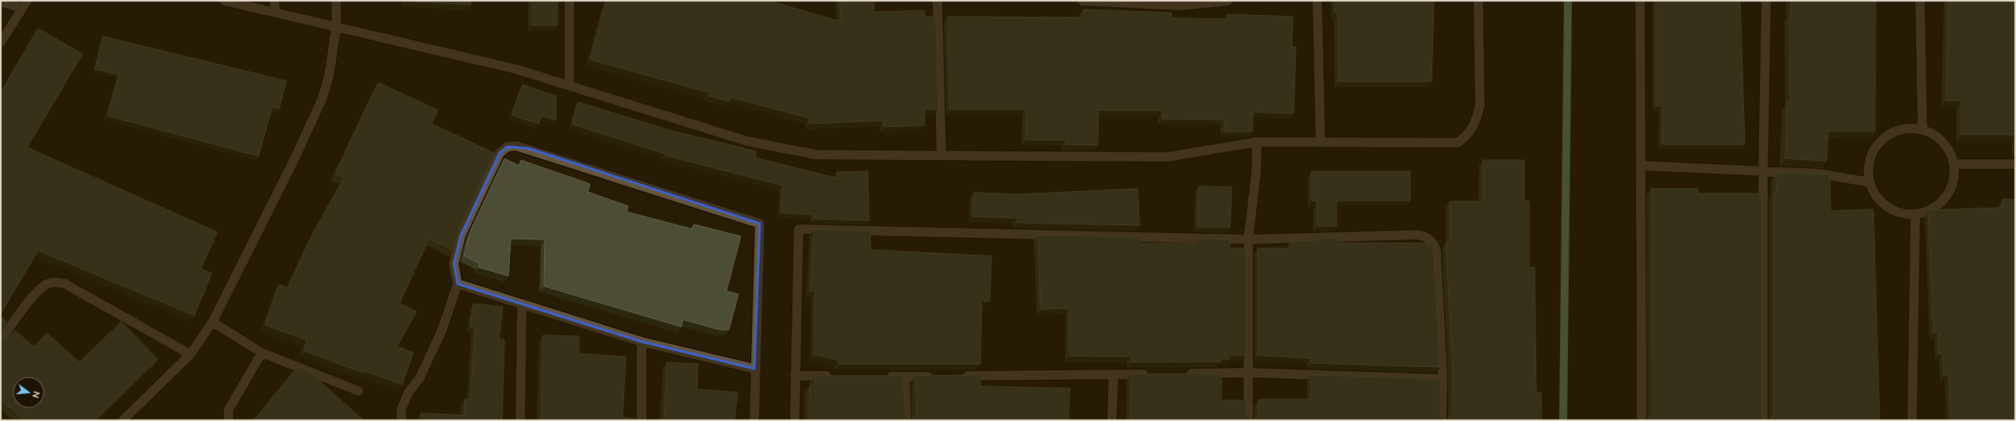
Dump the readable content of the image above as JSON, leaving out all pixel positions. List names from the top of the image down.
{
  "north": "right"
}
